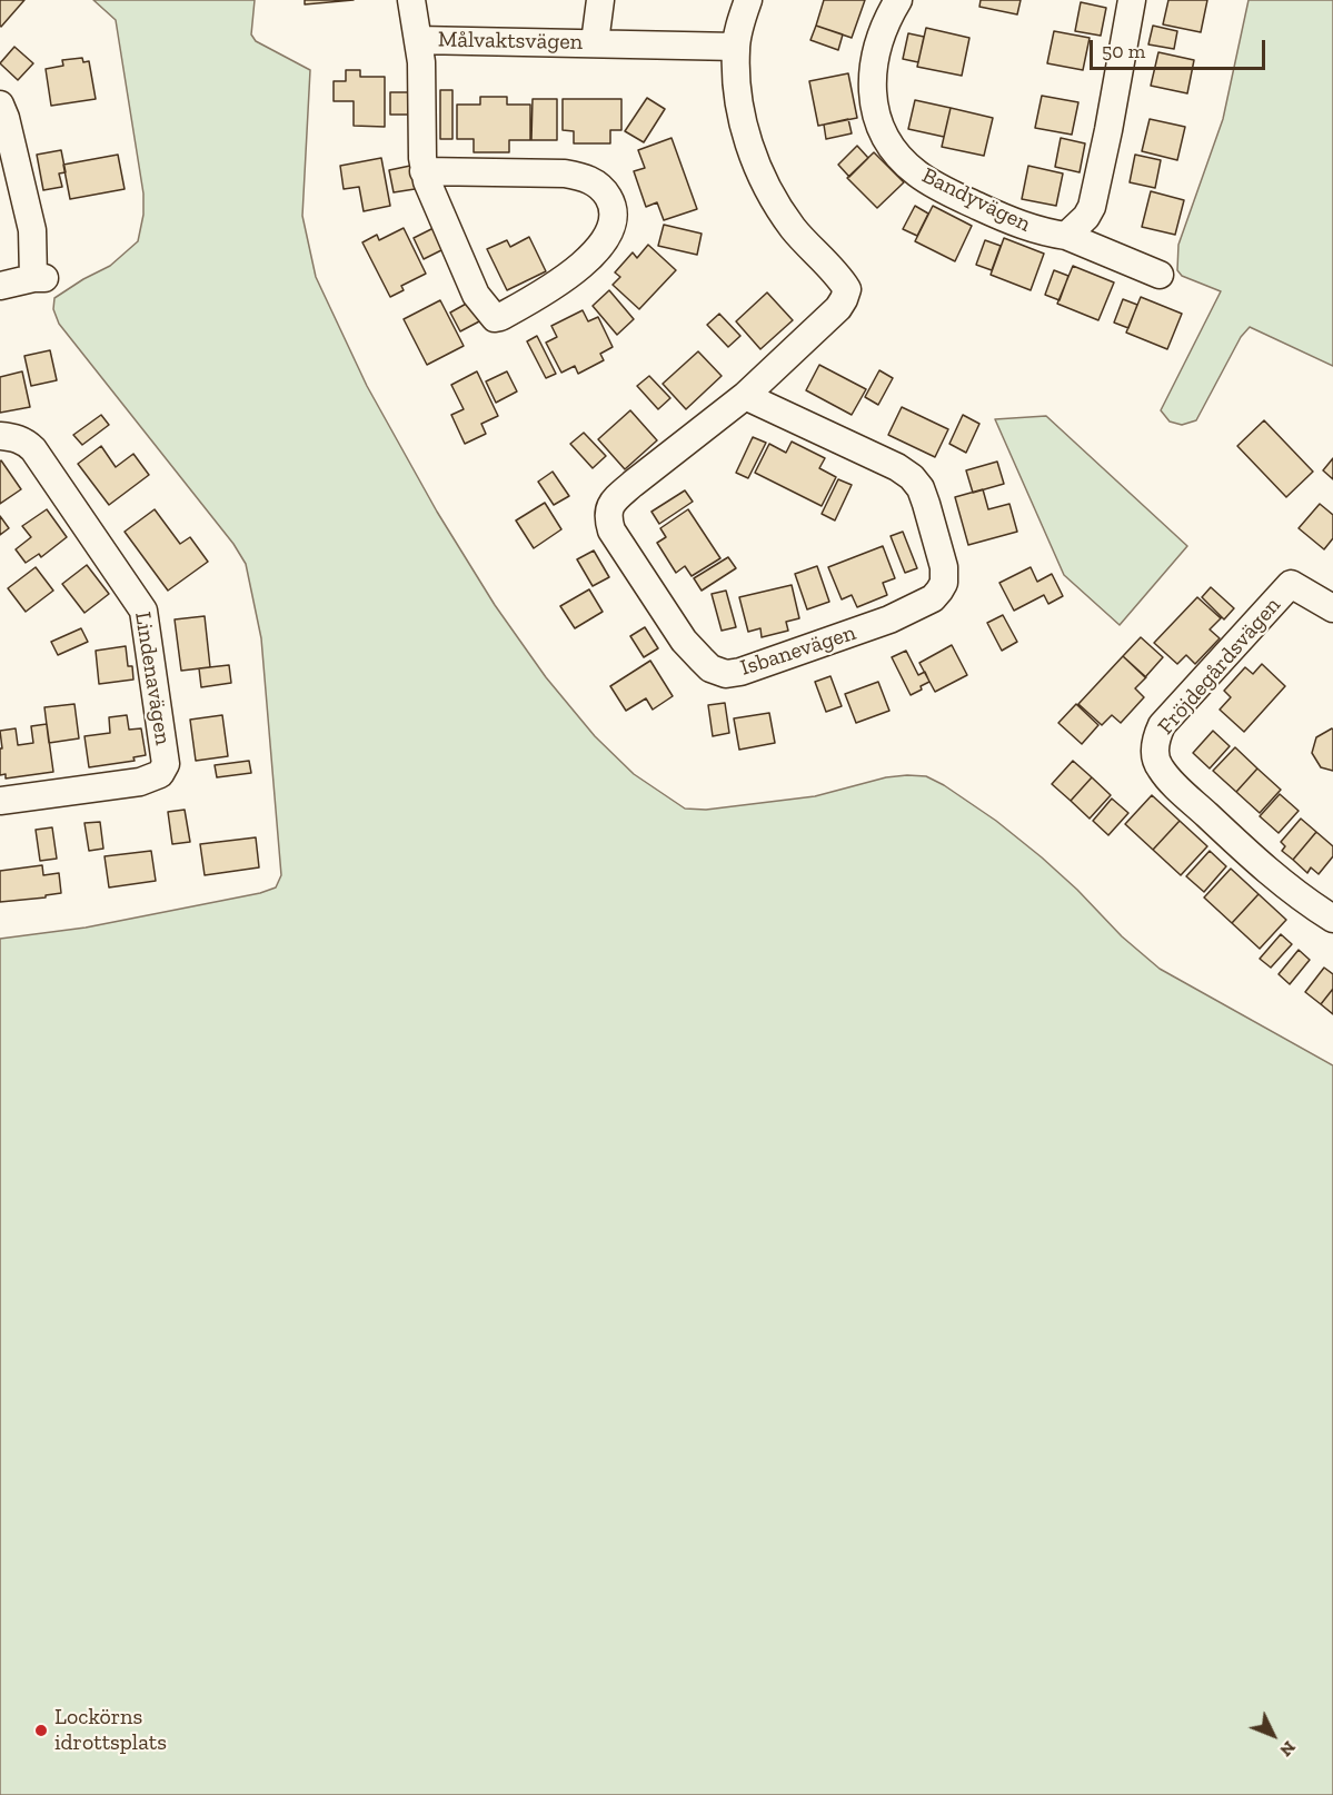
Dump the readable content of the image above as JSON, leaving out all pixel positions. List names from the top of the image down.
{
  "streets": {
    "street": [
      "Målvaktsvägen",
      "Bandyvägen",
      "Isbanevägen",
      "Fröjdegårdsvägen",
      "Lindenavägen"
    ]
  },
  "crossings": [
    ["Målvaktsvägen", "Isbanevägen"]
  ],
  "places": ["Lockörns idrottsplats"],
  "scale_bar": "50 m",
  "north": "bottom right"
}
